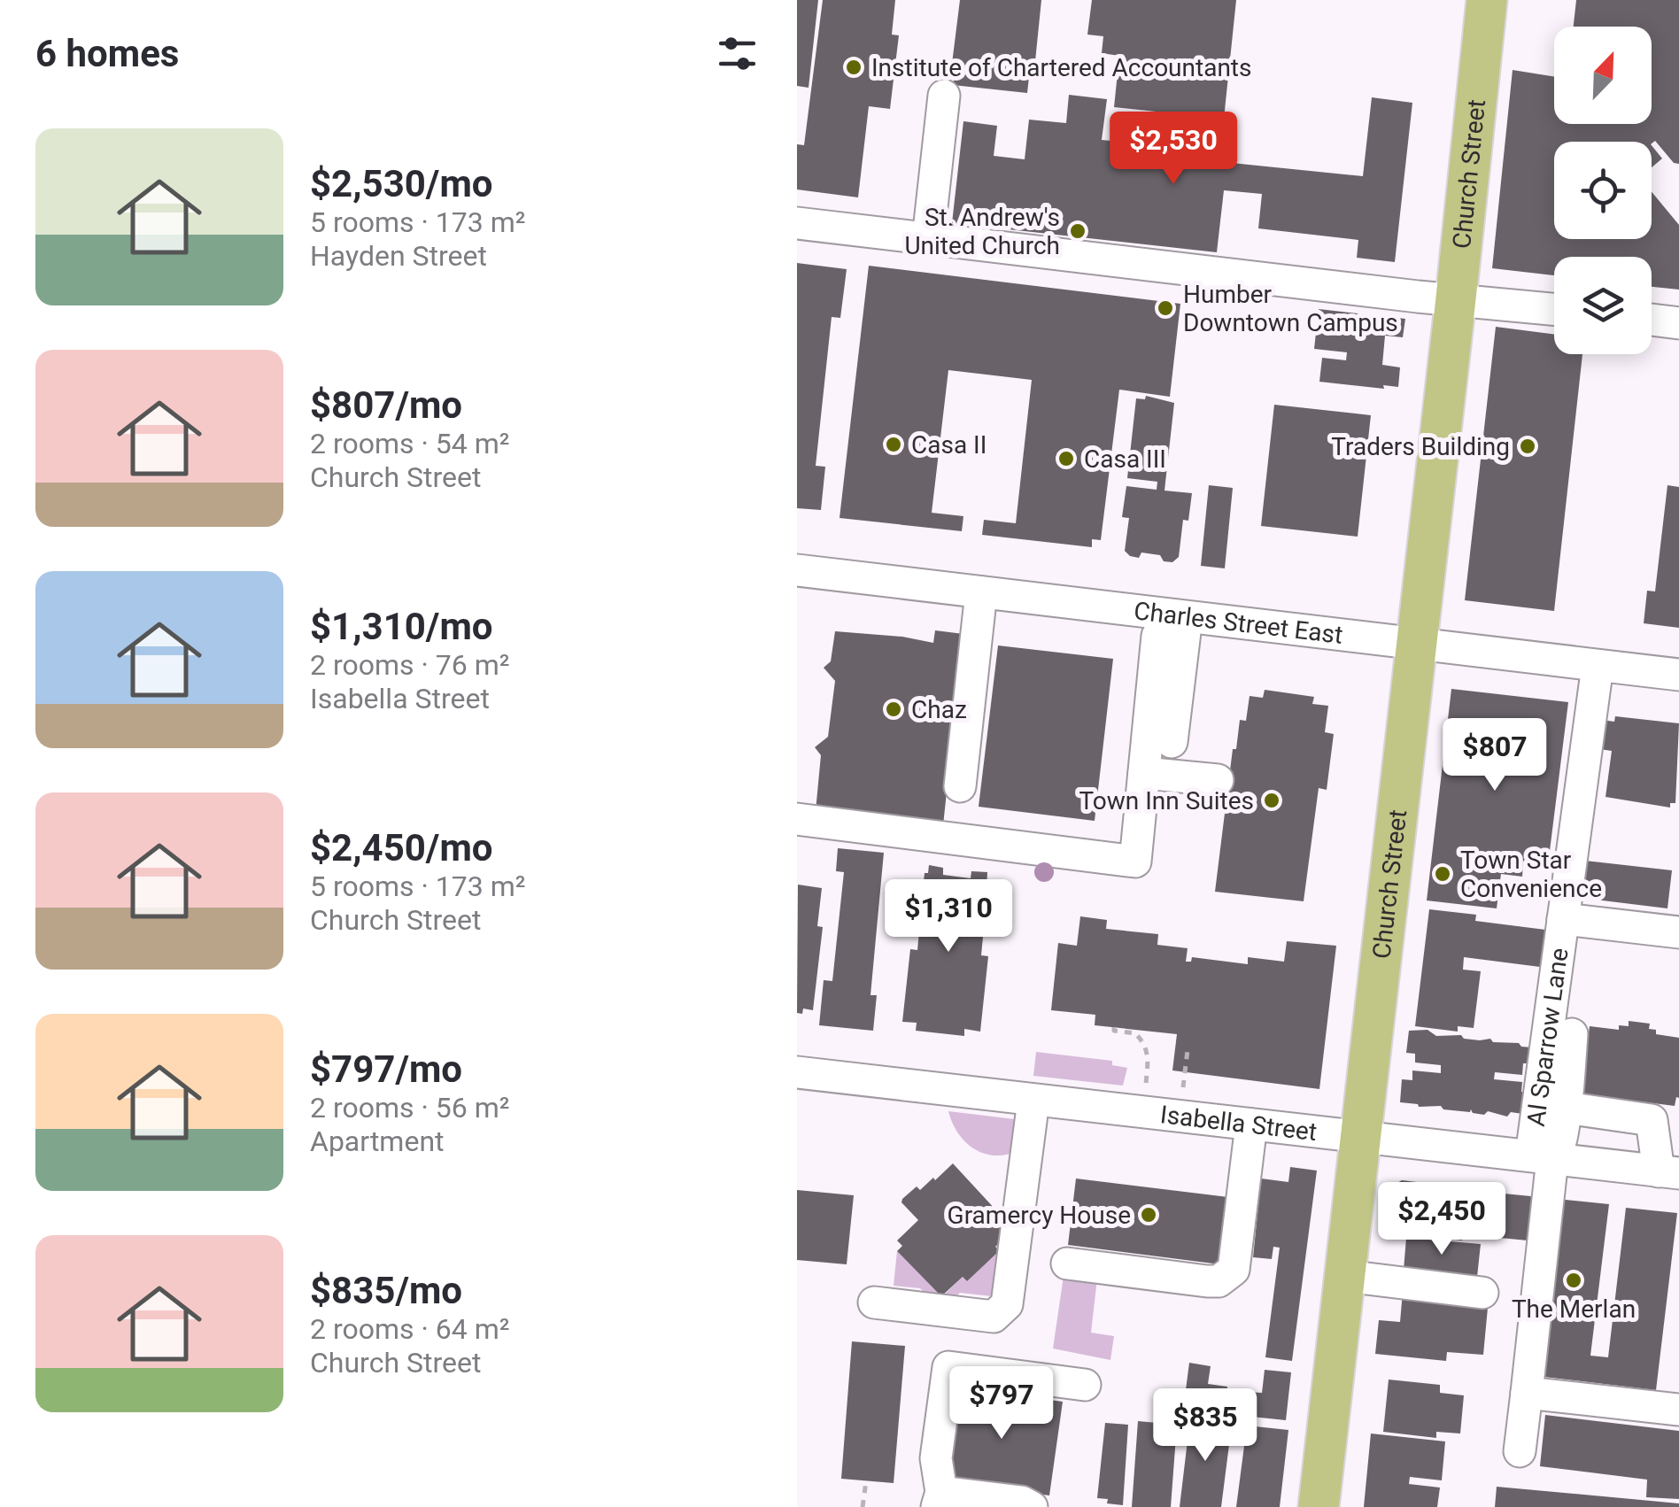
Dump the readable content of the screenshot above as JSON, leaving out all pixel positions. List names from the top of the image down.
{
  "streets": {
    "main road": ["Church Street"],
    "street": ["Charles Street East", "Al Sparrow Lane", "Isabella Street"]
  },
  "crossings": [
    ["Church Street", "Charles Street East"],
    ["Church Street", "Isabella Street"],
    ["Charles Street East", "Al Sparrow Lane"],
    ["Al Sparrow Lane", "Isabella Street"]
  ],
  "places": [
    "Institute of Chartered Accountants",
    "St. Andrew's United Church",
    "Humber Downtown Campus",
    "Casa II",
    "Traders Building",
    "Casa III",
    "Chaz",
    "Town Inn Suites",
    "Town Star Convenience",
    "Gramercy House",
    "The Merlan"
  ],
  "north": "top right",
  "page": {
    "heading": "6 homes",
    "list": [
      {
        "name": "$2,530/mo",
        "note": "5 rooms · 173 m² · Hayden Street"
      },
      {
        "name": "$807/mo",
        "note": "2 rooms · 54 m² · Church Street"
      },
      {
        "name": "$1,310/mo",
        "note": "2 rooms · 76 m² · Isabella Street"
      },
      {
        "name": "$2,450/mo",
        "note": "5 rooms · 173 m² · Church Street"
      },
      {
        "name": "$797/mo",
        "note": "2 rooms · 56 m² · Apartment"
      },
      {
        "name": "$835/mo",
        "note": "2 rooms · 64 m² · Church Street"
      }
    ],
    "price": [
      "$2,530",
      "$807",
      "$1,310",
      "$2,450",
      "$797",
      "$835"
    ]
  }
}
